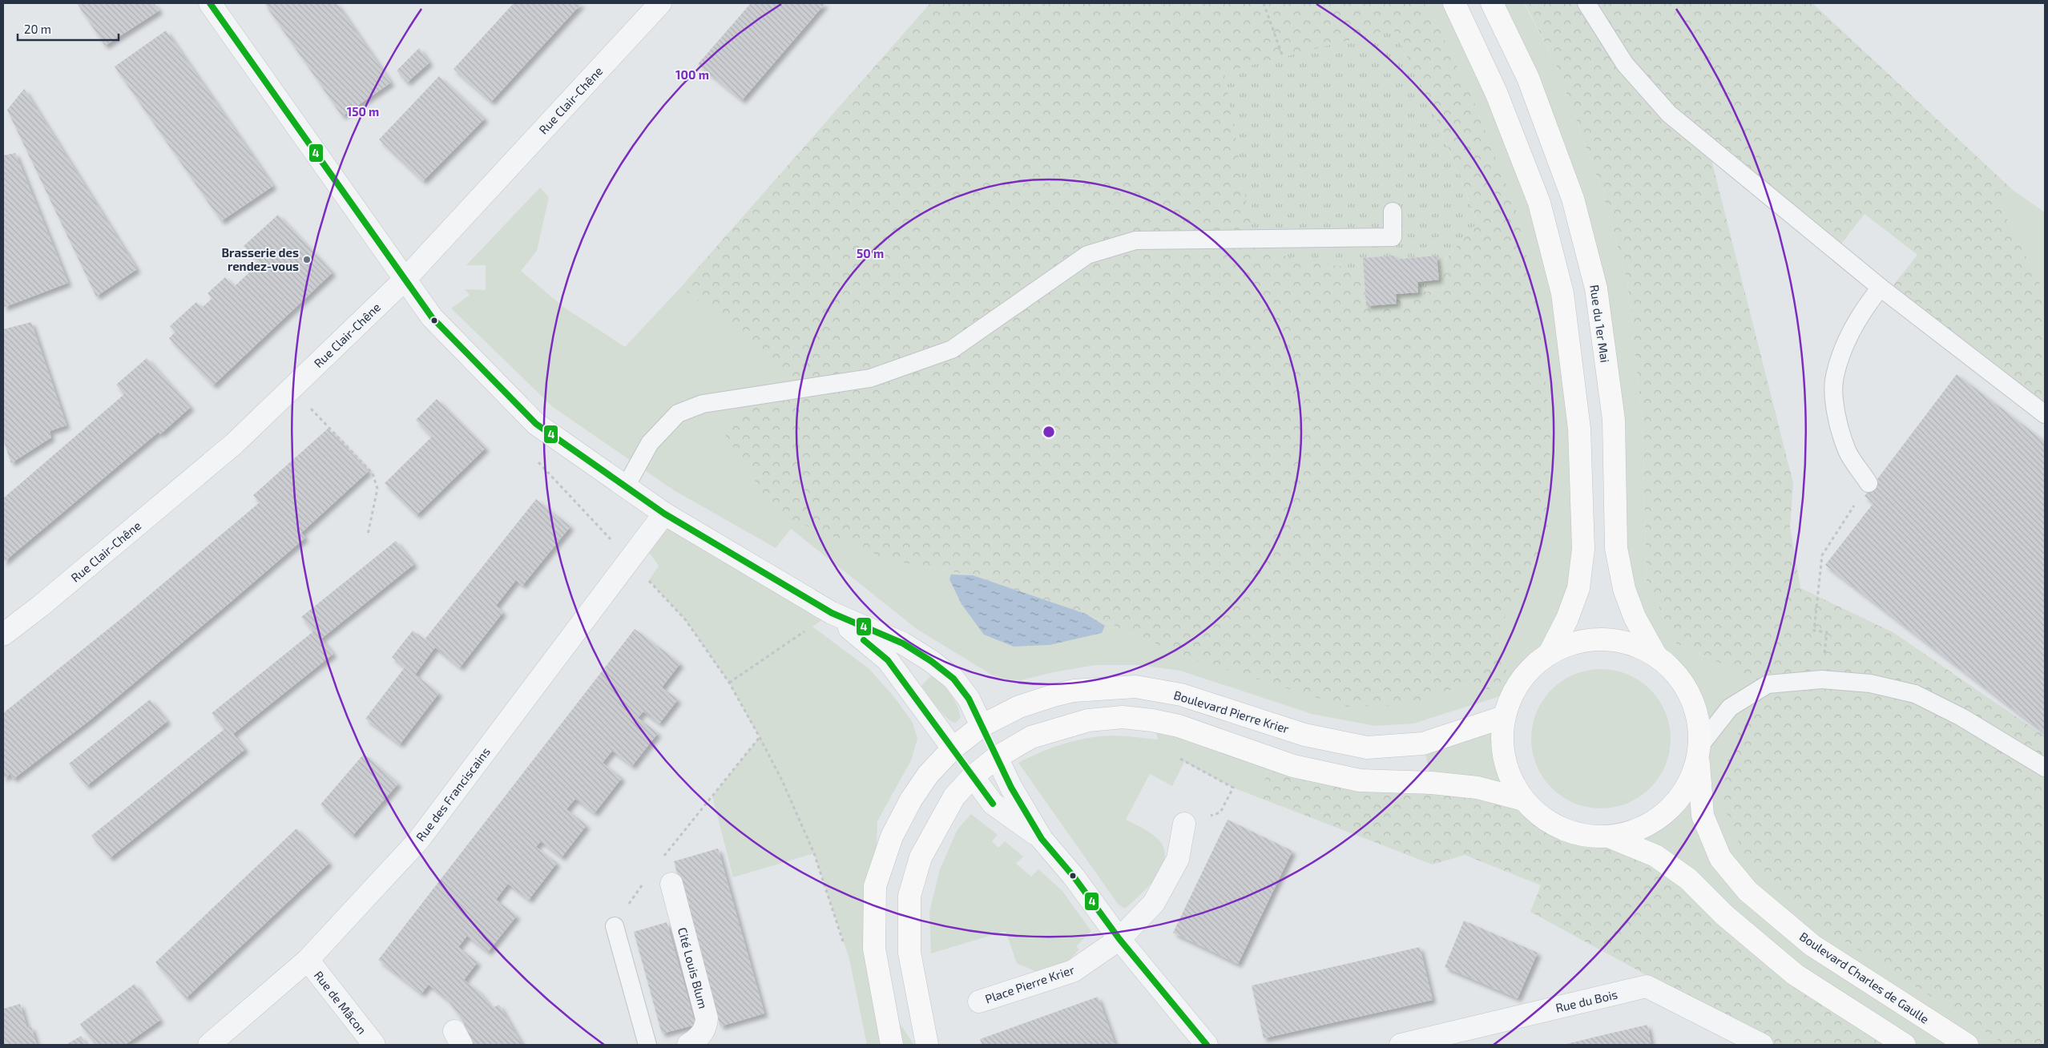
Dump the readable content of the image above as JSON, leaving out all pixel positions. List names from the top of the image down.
{
  "streets": {
    "main road": ["Rue du 1er Mai", "Boulevard Pierre Krier", "Boulevard Charles de Gaulle"],
    "street": [
      "Rue Clair-Chêne",
      "Rue des Franciscains",
      "Cité Louis Blum",
      "Place Pierre Krier",
      "Rue du Bois",
      "Rue de Mâcon"
    ]
  },
  "crossings": [
    ["Rue du 1er Mai", "Boulevard Charles de Gaulle"],
    ["Rue des Franciscains", "Rue de Mâcon"]
  ],
  "places": ["Brasserie des rendez-vous"],
  "lines": ["transit line 4"],
  "scale_bar": "20 m",
  "rings": ["100 m", "150 m", "50 m"]
}
